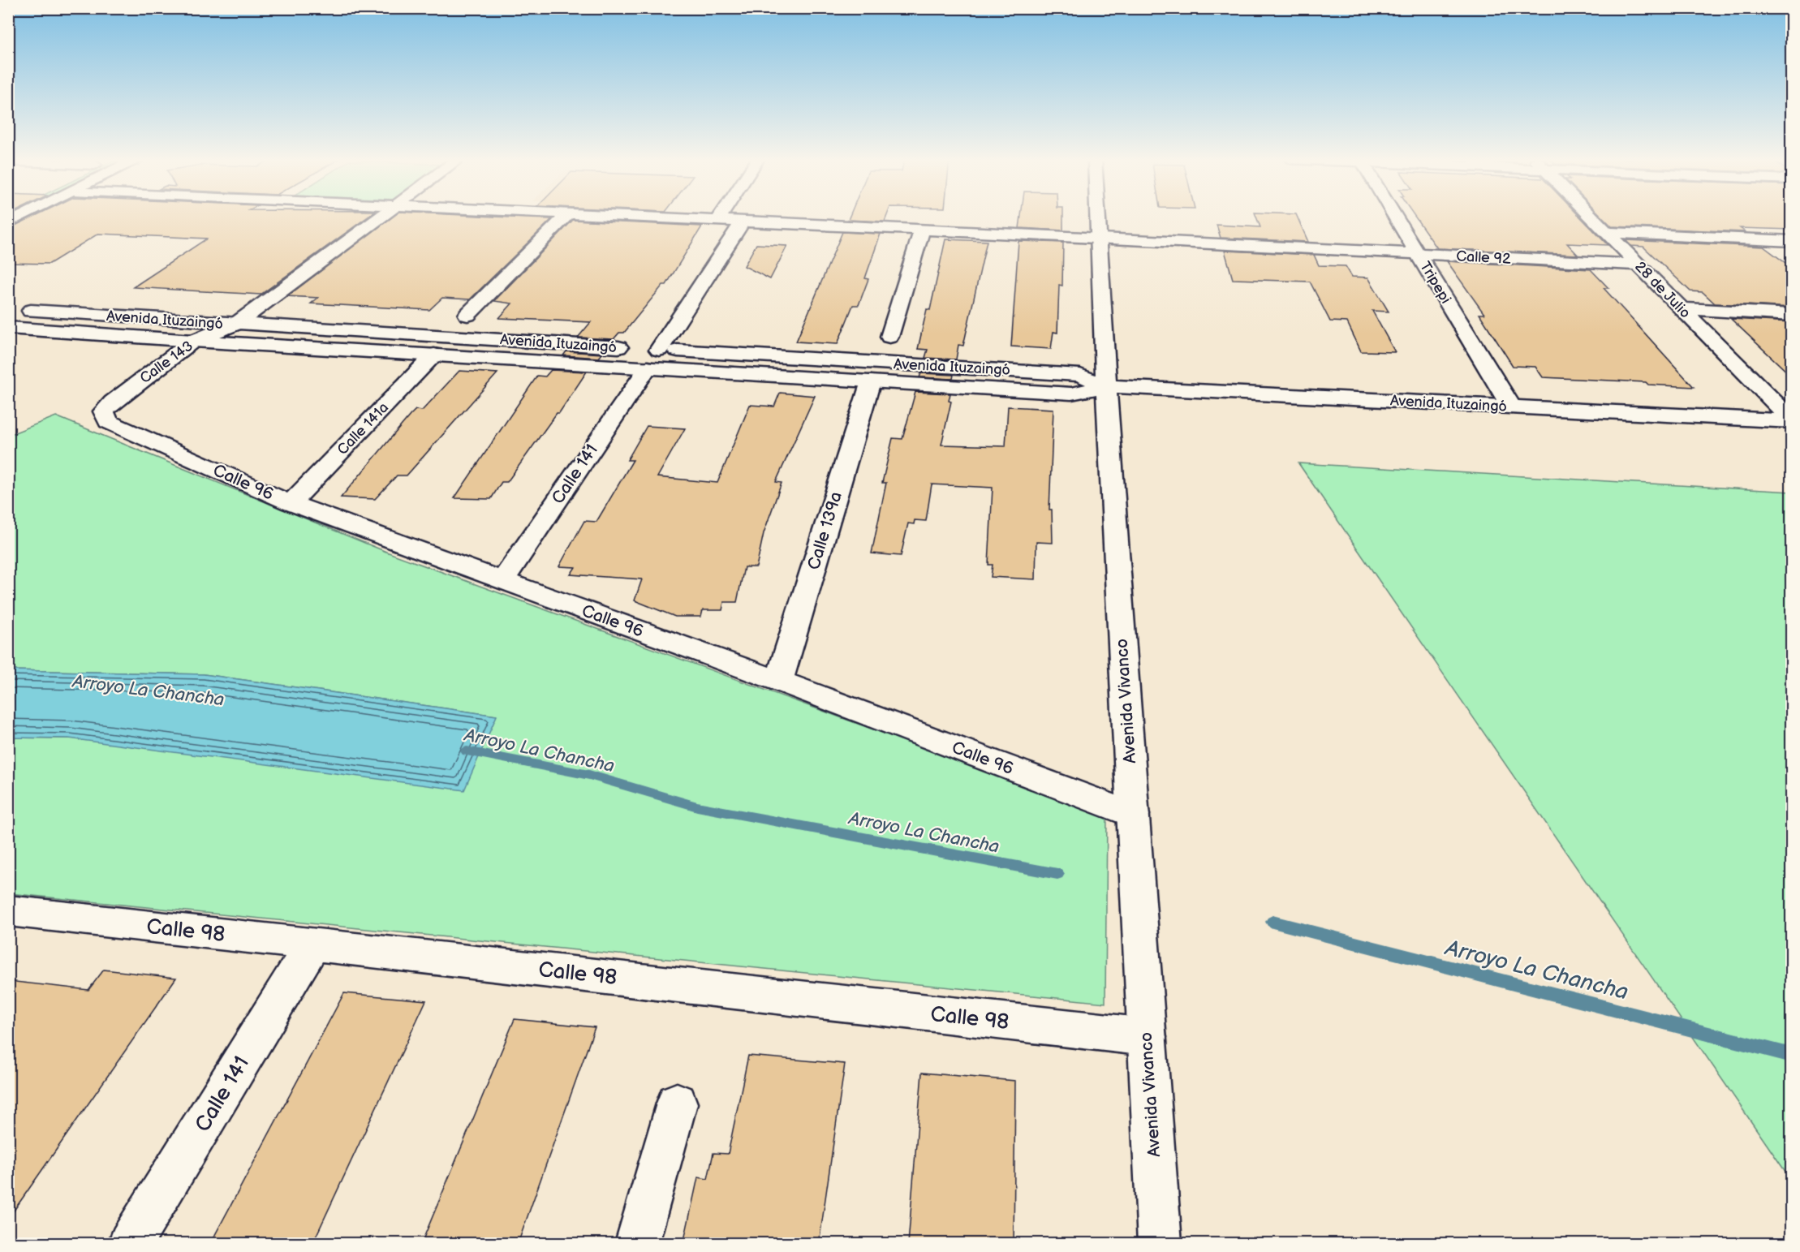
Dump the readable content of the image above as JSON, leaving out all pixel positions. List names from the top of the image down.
{
  "streets": {
    "street": [
      "Calle 92",
      "Tripepi",
      "28 de Julio",
      "Avenida Ituzaingó",
      "Calle 143",
      "Calle 141a",
      "Calle 141",
      "Calle 96",
      "Calle 139a",
      "Avenida Vivanco",
      "Calle 98"
    ]
  },
  "crossings": [
    ["Calle 92", "Tripepi"],
    ["Calle 92", "28 de Julio"],
    ["Calle 92", "Calle 141"],
    ["Calle 92", "Avenida Vivanco"],
    ["Tripepi", "Avenida Ituzaingó"],
    ["28 de Julio", "Avenida Ituzaingó"],
    ["Avenida Ituzaingó", "Calle 143"],
    ["Avenida Ituzaingó", "Calle 141a"],
    ["Avenida Ituzaingó", "Calle 141"],
    ["Avenida Ituzaingó", "Calle 139a"],
    ["Avenida Ituzaingó", "Avenida Vivanco"],
    ["Calle 143", "Calle 96"],
    ["Calle 141a", "Calle 96"],
    ["Calle 141", "Calle 96"],
    ["Calle 141", "Calle 98"],
    ["Calle 96", "Calle 139a"],
    ["Calle 96", "Avenida Vivanco"],
    ["Avenida Vivanco", "Calle 98"]
  ],
  "water": ["Arroyo La Chancha"]
}
